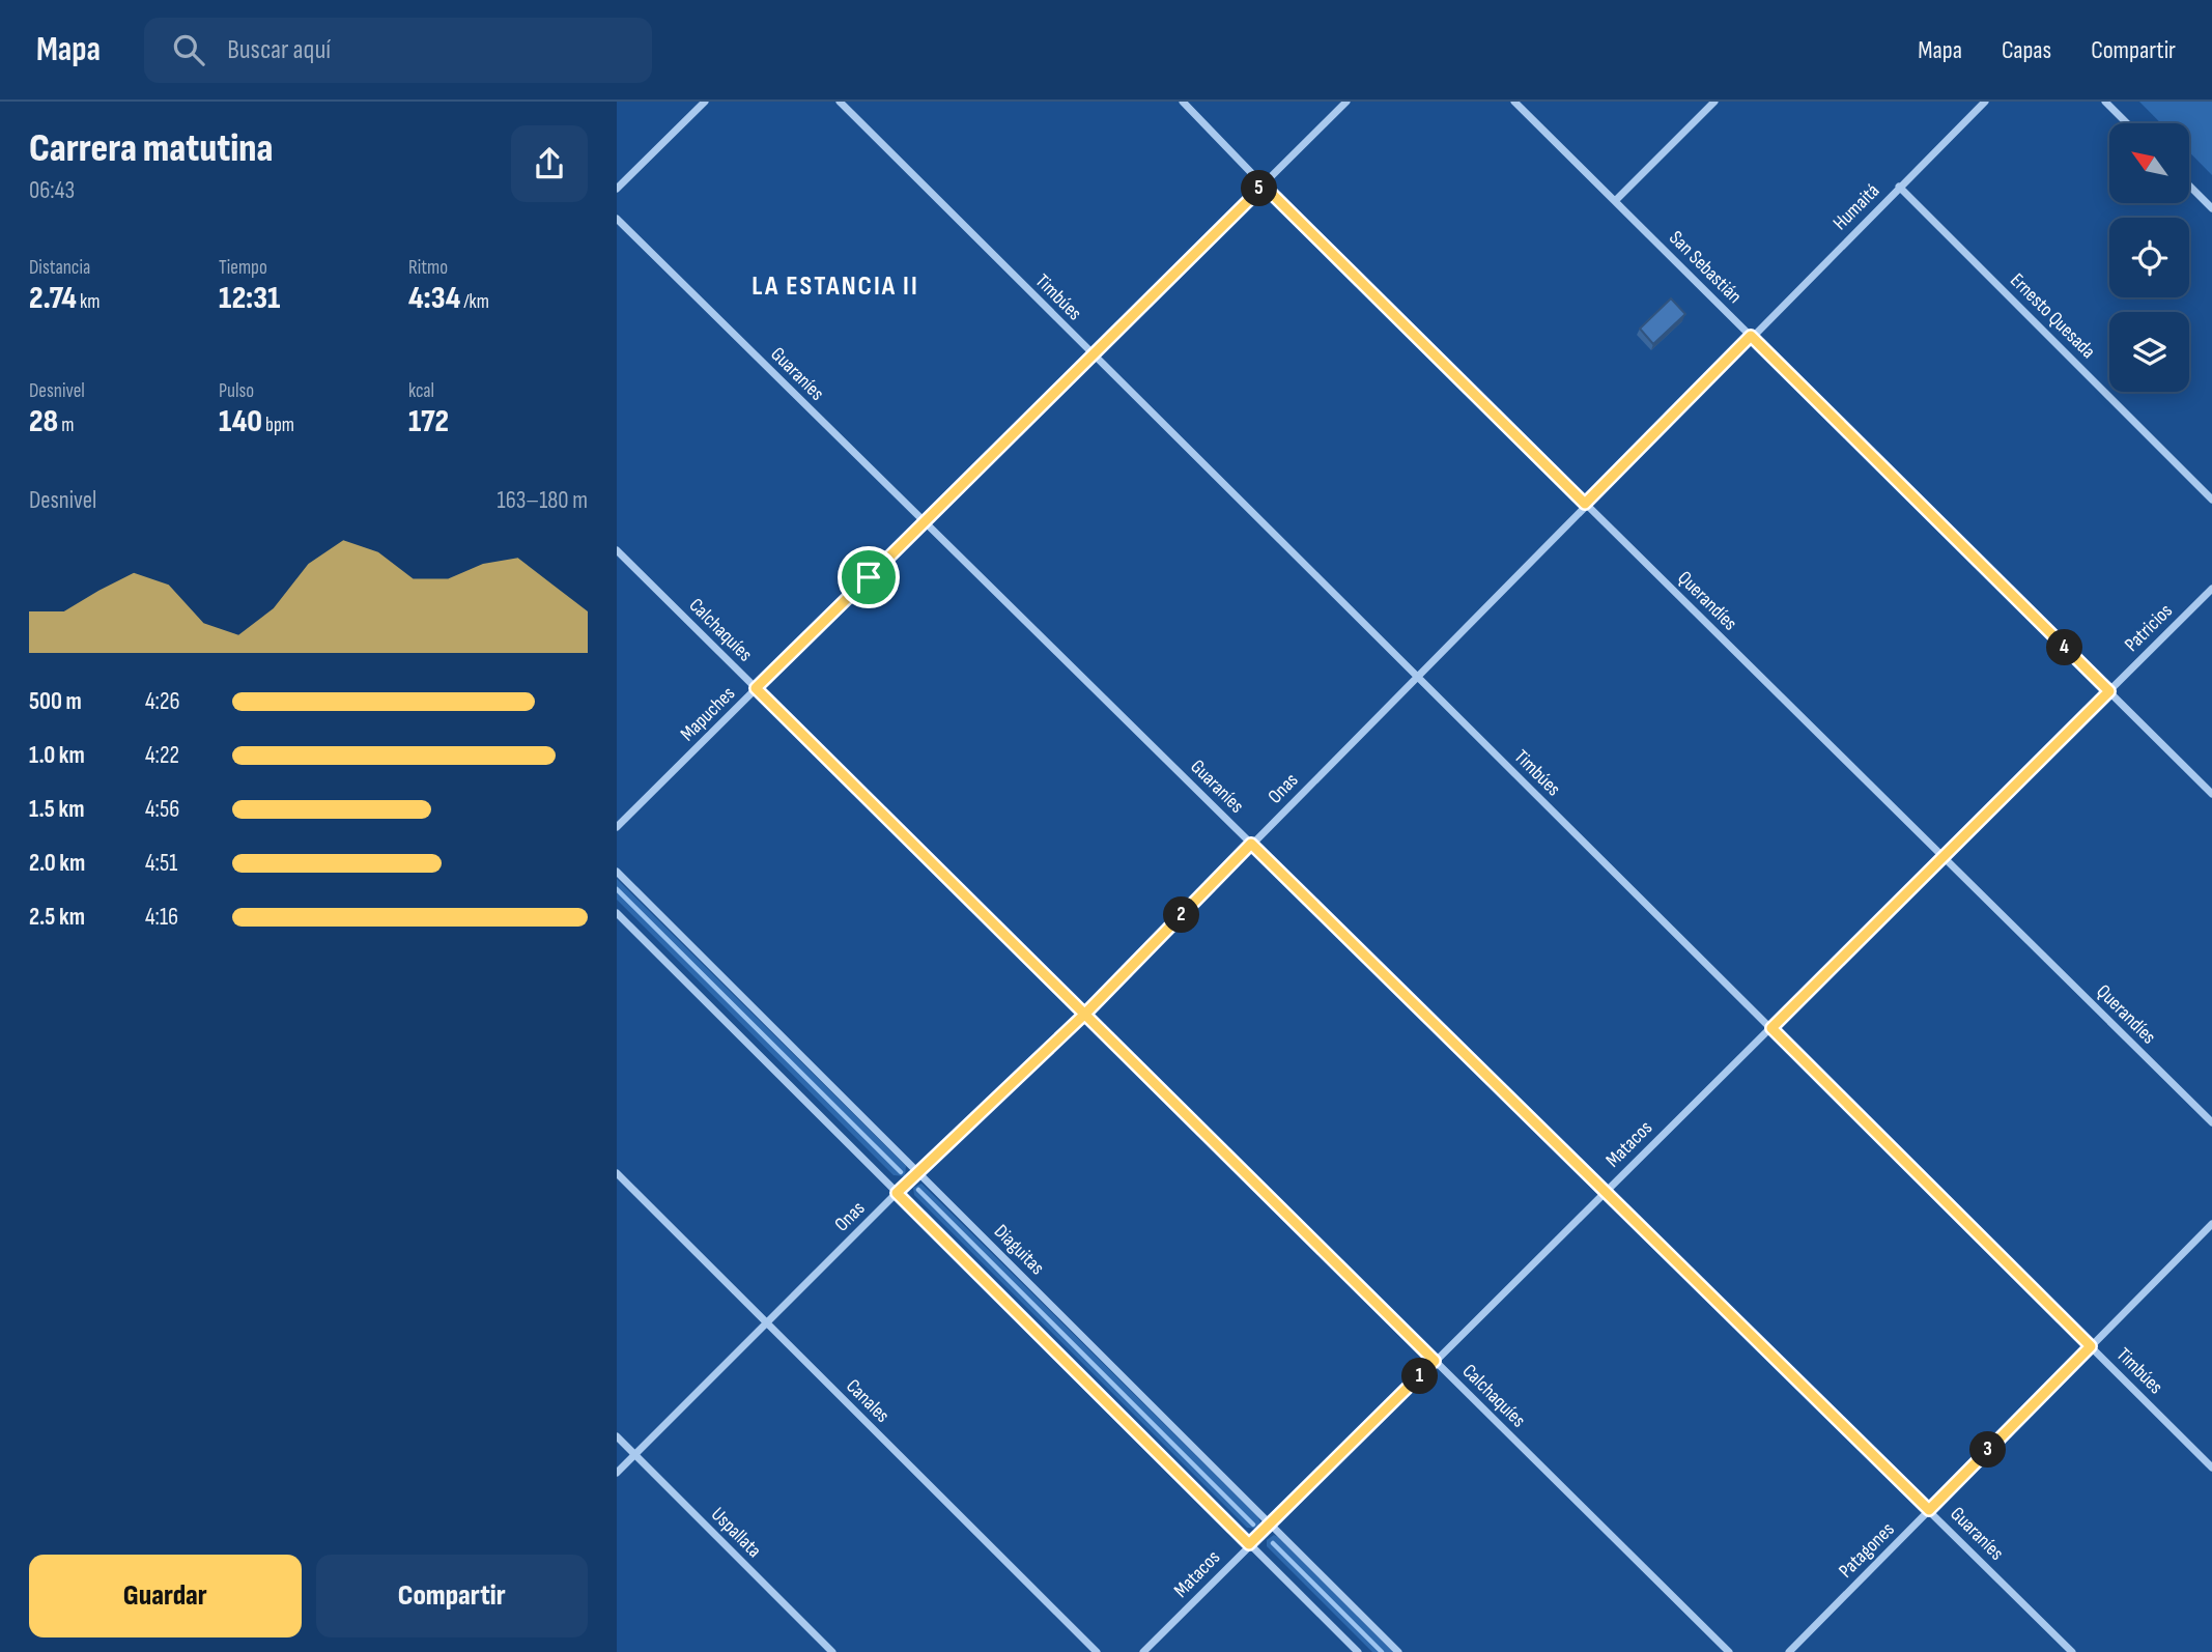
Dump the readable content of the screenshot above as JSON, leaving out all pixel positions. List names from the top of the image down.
{
  "streets": {
    "street": [
      "Humaitá",
      "San Sebastián",
      "Timbúes",
      "Ernesto Quesada",
      "Guaraníes",
      "Querandíes",
      "Patricios",
      "Calchaquíes",
      "Mapuches",
      "Onas",
      "Matacos",
      "Diaguitas",
      "Canales",
      "Uspallata",
      "Patagones"
    ]
  },
  "crossings": [
    ["Humaitá", "San Sebastián"],
    ["Humaitá", "Ernesto Quesada"],
    ["Humaitá", "Onas"],
    ["San Sebastián", "Patricios"],
    ["San Sebastián", "Onas"],
    ["San Sebastián", "Matacos"],
    ["Timbúes", "Mapuches"],
    ["Timbúes", "Onas"],
    ["Timbúes", "Matacos"],
    ["Timbúes", "Patagones"],
    ["Guaraníes", "Mapuches"],
    ["Guaraníes", "Onas"],
    ["Guaraníes", "Matacos"],
    ["Guaraníes", "Patagones"],
    ["Querandíes", "Mapuches"],
    ["Querandíes", "Onas"],
    ["Querandíes", "Matacos"],
    ["Patricios", "Matacos"],
    ["Calchaquíes", "Mapuches"],
    ["Calchaquíes", "Onas"],
    ["Calchaquíes", "Matacos"],
    ["Onas", "Diaguitas"],
    ["Onas", "Canales"],
    ["Onas", "Uspallata"],
    ["Matacos", "Diaguitas"]
  ],
  "districts": ["LA ESTANCIA II"],
  "north": "top left",
  "page": {
    "header": "Mapa",
    "search": "Buscar aquí",
    "nav": ["Mapa", "Capas", "Compartir"],
    "heading": ["Carrera matutina", "06:43"],
    "pins": [
      "5",
      "4",
      "2",
      "1",
      "3"
    ],
    "stats": [
      ["Distancia", "2.74 km"],
      ["Tiempo", "12:31"],
      ["Ritmo", "4:34 /km"],
      ["Desnivel", "28 m"],
      ["Pulso", "140 bpm"],
      ["kcal", "172"]
    ],
    "chart": ["Desnivel", "163–180 m"],
    "list": [
      {
        "name": "500 m",
        "note": "4:26"
      },
      {
        "name": "1.0 km",
        "note": "4:22"
      },
      {
        "name": "1.5 km",
        "note": "4:56"
      },
      {
        "name": "2.0 km",
        "note": "4:51"
      },
      {
        "name": "2.5 km",
        "note": "4:16"
      }
    ],
    "buttons": ["Guardar", "Compartir"]
  }
}
